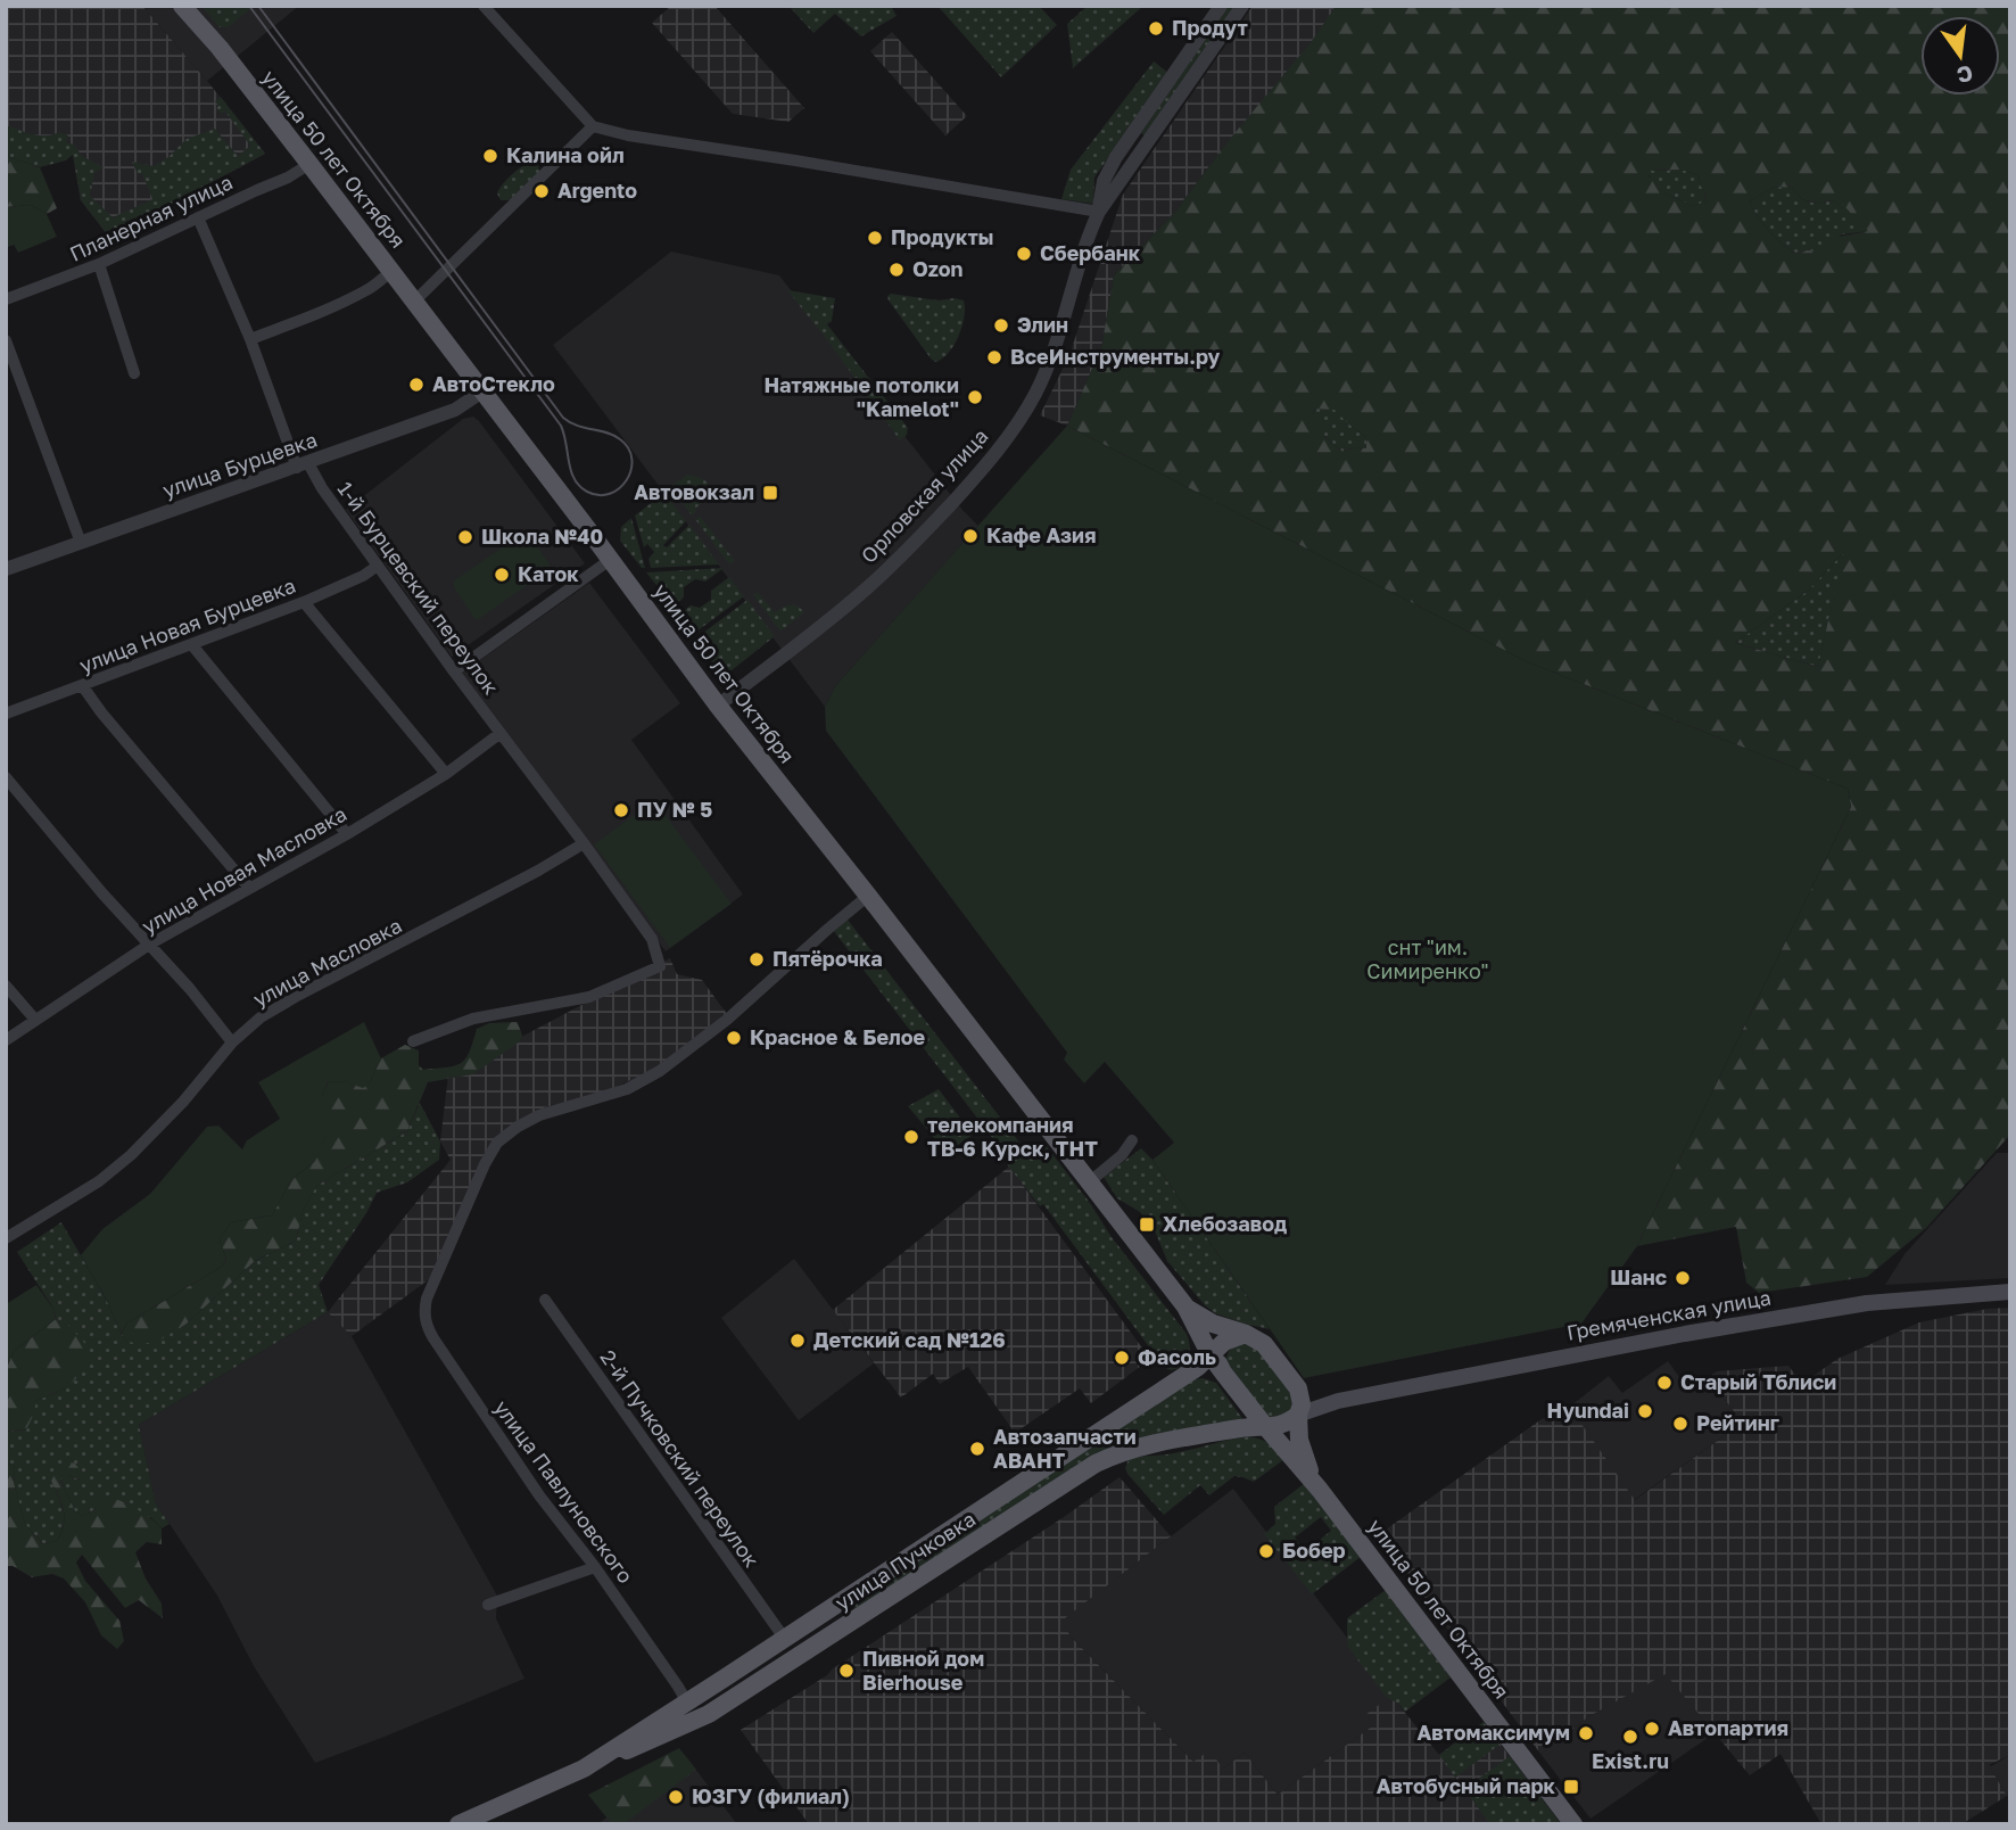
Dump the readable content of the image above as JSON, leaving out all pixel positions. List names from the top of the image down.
{
  "streets": {
    "main road": ["улица 50 лет Октября", "Гремяченская улица", "улица Пучковка"],
    "street": [
      "Планерная улица",
      "улица Бурцевка",
      "Орловская улица",
      "1-й Бурцевский переулок",
      "улица Новая Бурцевка",
      "улица Новая Масловка",
      "улица Масловка",
      "2-й Пучковский переулок",
      "улица Павлуновского"
    ]
  },
  "crossings": [
    ["улица 50 лет Октября", "Планерная улица"],
    ["улица 50 лет Октября", "улица Бурцевка"],
    ["улица 50 лет Октября", "Орловская улица"],
    ["улица 50 лет Октября", "улица Павлуновского"],
    ["улица 50 лет Октября", "улица Пучковка"],
    ["Планерная улица", "1-й Бурцевский переулок"],
    ["улица Бурцевка", "1-й Бурцевский переулок"],
    ["1-й Бурцевский переулок", "улица Новая Бурцевка"],
    ["1-й Бурцевский переулок", "улица Новая Масловка"],
    ["1-й Бурцевский переулок", "улица Масловка"],
    ["Гремяченская улица", "улица Пучковка"],
    ["2-й Пучковский переулок", "улица Пучковка"],
    ["улица Павлуновского", "улица Пучковка"]
  ],
  "parks": ["снт \"им. Симиренко\""],
  "places": {
    "other": [
      "Продут",
      "Калина ойл",
      "Argento",
      "Продукты",
      "Сбербанк",
      "Ozon",
      "Элин",
      "ВсеИнструменты.ру",
      "АвтоСтекло",
      "Натяжные потолки \"Kamelot\"",
      "Кафе Азия",
      "Школа №40",
      "Каток",
      "ПУ № 5",
      "Пятёрочка",
      "Красное & Белое",
      "телекомпания ТВ-6 Курск, ТНТ",
      "Шанс",
      "Детский сад №126",
      "Фасоль",
      "Старый Тблиси",
      "Hyundai",
      "Рейтинг",
      "Автозапчасти АВАНТ",
      "Бобер",
      "Пивной дом Bierhouse",
      "Автопартия",
      "Автомаксимум",
      "Exist.ru",
      "ЮЗГУ (филиал)"
    ],
    "transit": ["Автовокзал", "Хлебозавод", "Автобусный парк"]
  },
  "north": "bottom"
}
